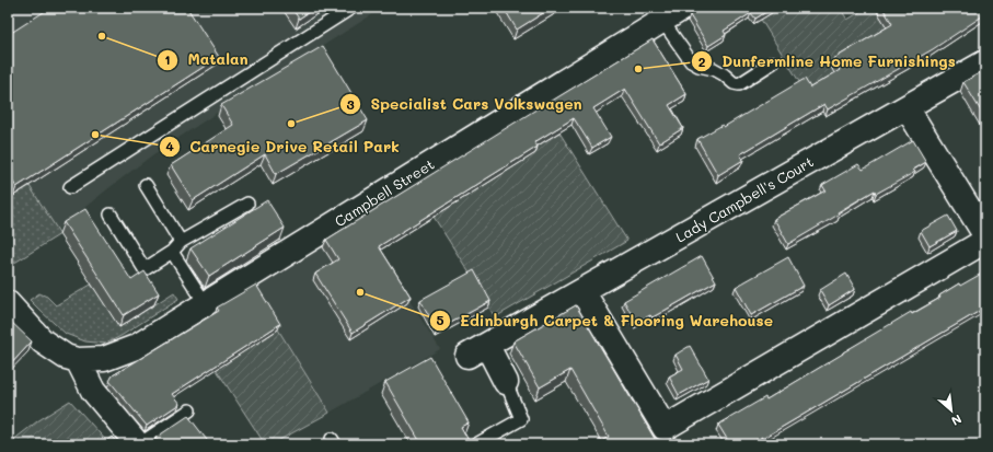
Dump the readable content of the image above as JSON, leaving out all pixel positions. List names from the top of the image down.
{
  "streets": {
    "street": ["Campbell Street", "Lady Campbell's Court"]
  },
  "places": [
    "Matalan",
    "Dunfermline Home Furnishings",
    "Specialist Cars Volkswagen",
    "Carnegie Drive Retail Park",
    "Edinburgh Carpet & Flooring Warehouse"
  ],
  "north": "bottom right"
}
